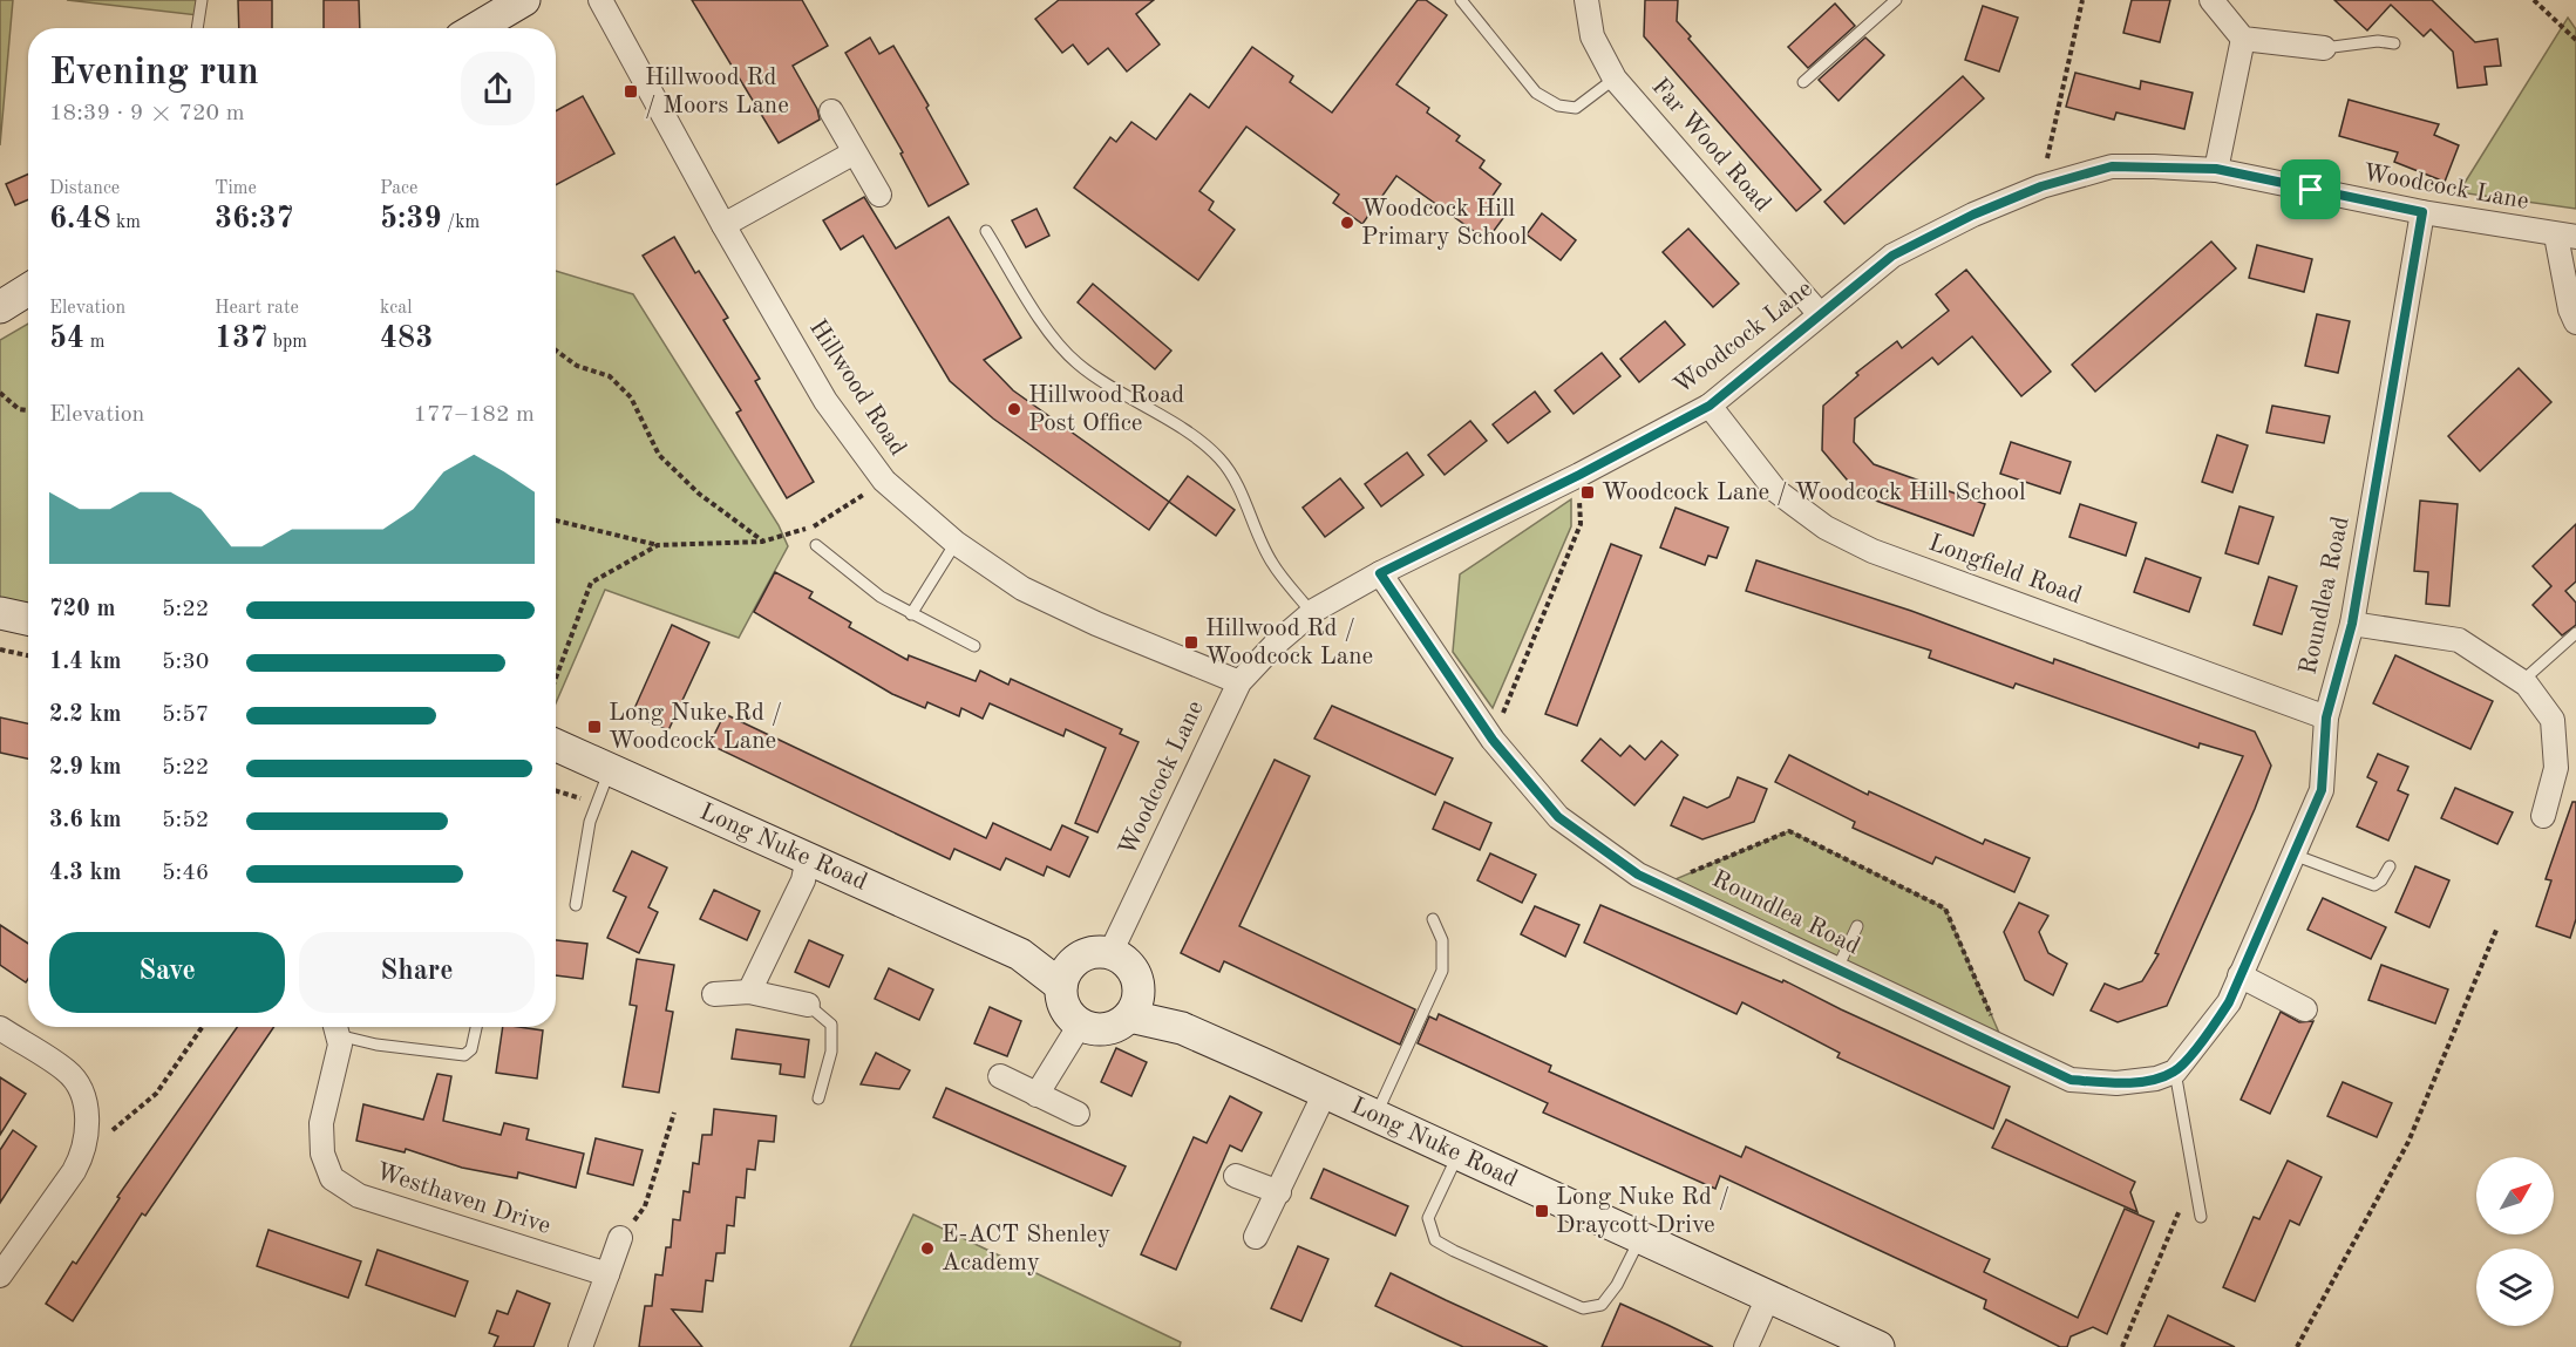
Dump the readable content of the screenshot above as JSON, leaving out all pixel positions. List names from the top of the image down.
{
  "streets": {
    "street": [
      "Far Wood Road",
      "Woodcock Lane",
      "Hillwood Road",
      "Longfield Road",
      "Roundlea Road",
      "Long Nuke Road",
      "Westhaven Drive"
    ]
  },
  "crossings": [
    ["Far Wood Road", "Woodcock Lane"],
    ["Woodcock Lane", "Hillwood Road"],
    ["Woodcock Lane", "Longfield Road"],
    ["Woodcock Lane", "Roundlea Road"],
    ["Woodcock Lane", "Long Nuke Road"],
    ["Longfield Road", "Roundlea Road"]
  ],
  "places": {
    "transit": [
      "Hillwood Rd / Moors Lane",
      "Woodcock Lane / Woodcock Hill School",
      "Hillwood Rd / Woodcock Lane",
      "Long Nuke Rd / Woodcock Lane",
      "Long Nuke Rd / Draycott Drive"
    ],
    "other": ["Woodcock Hill Primary School", "Hillwood Road Post Office", "E-ACT Shenley Academy"]
  },
  "north": "top right",
  "page": {
    "heading": ["Evening run", "18:39 · 9 × 720 m"],
    "stats": [
      ["Distance", "6.48 km"],
      ["Time", "36:37"],
      ["Pace", "5:39 /km"],
      ["Elevation", "54 m"],
      ["Heart rate", "137 bpm"],
      ["kcal", "483"]
    ],
    "chart": ["Elevation", "177–182 m"],
    "list": [
      {
        "name": "720 m",
        "note": "5:22"
      },
      {
        "name": "1.4 km",
        "note": "5:30"
      },
      {
        "name": "2.2 km",
        "note": "5:57"
      },
      {
        "name": "2.9 km",
        "note": "5:22"
      },
      {
        "name": "3.6 km",
        "note": "5:52"
      },
      {
        "name": "4.3 km",
        "note": "5:46"
      }
    ],
    "buttons": ["Save", "Share"]
  }
}
